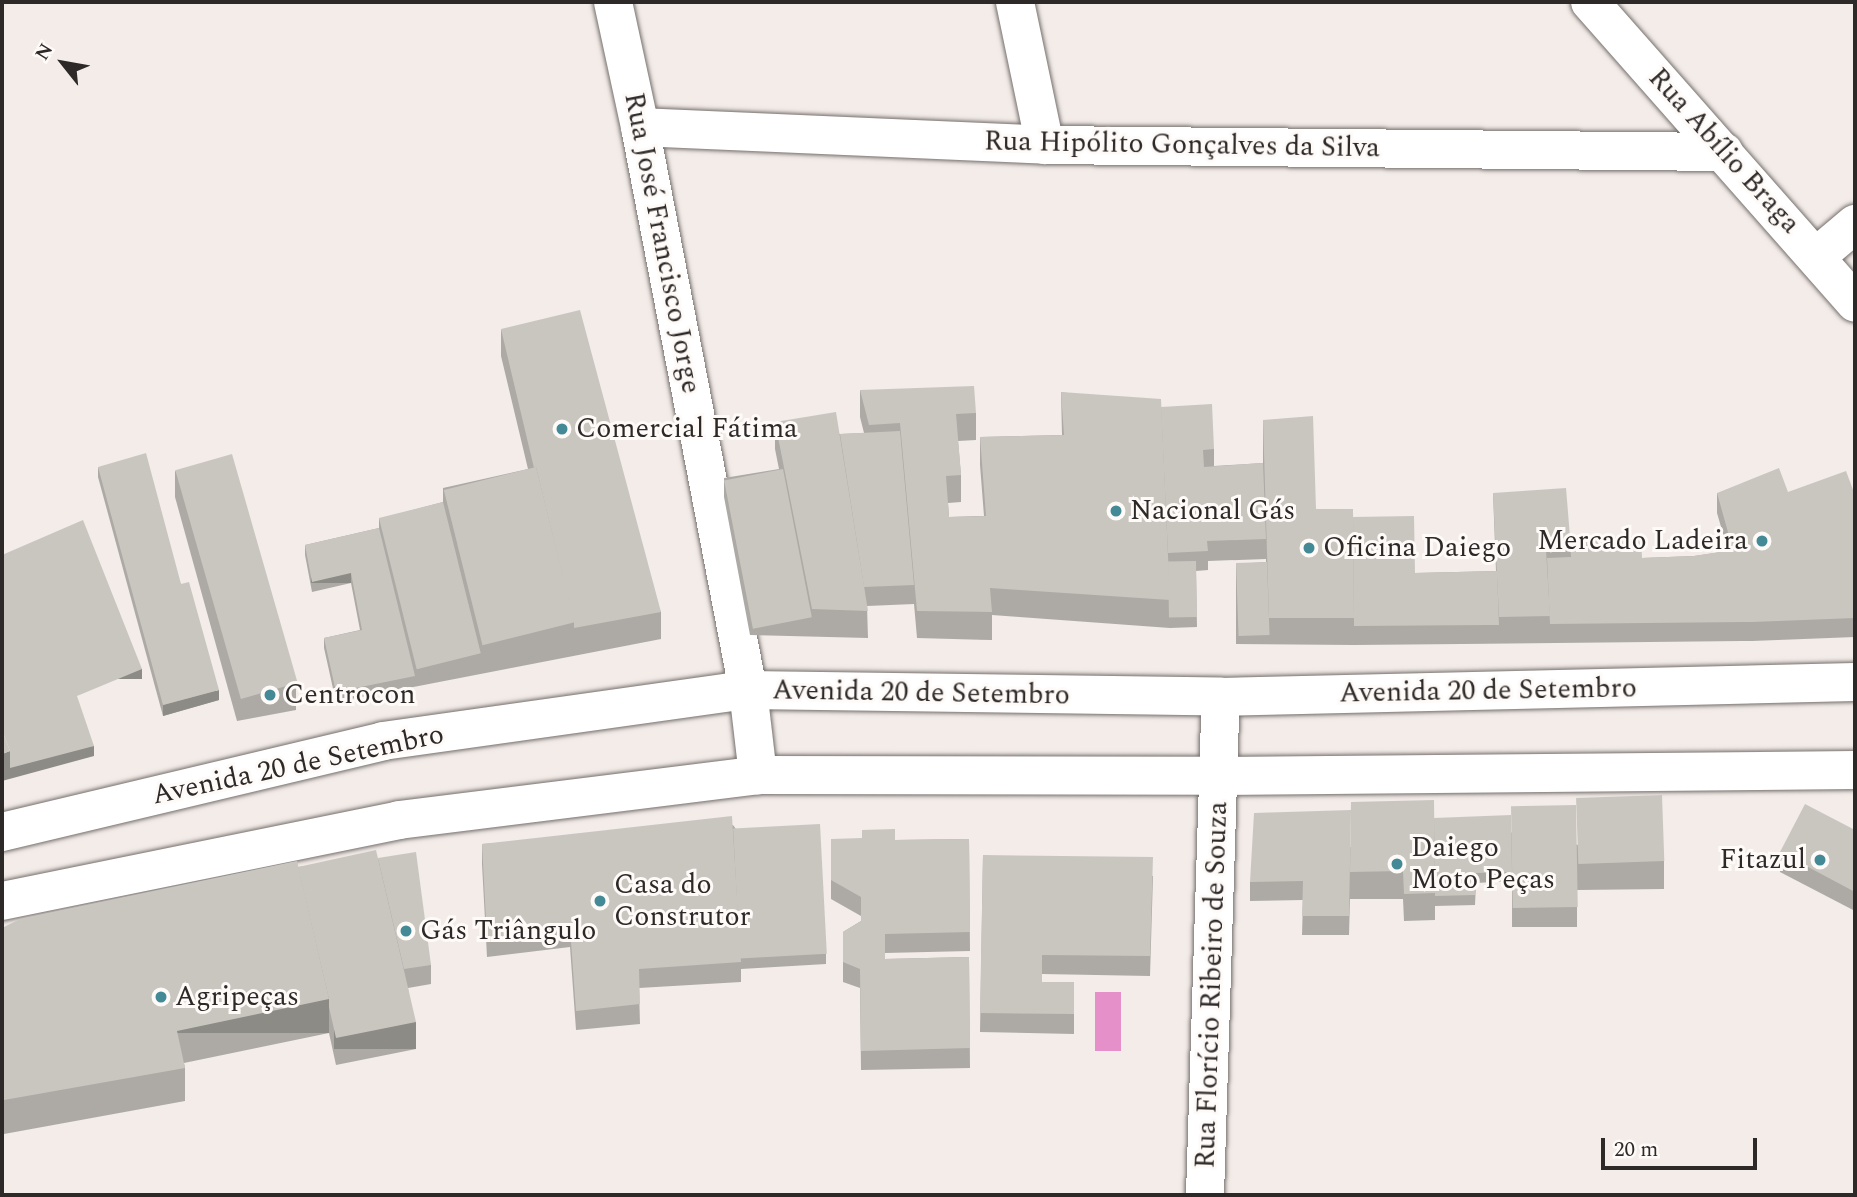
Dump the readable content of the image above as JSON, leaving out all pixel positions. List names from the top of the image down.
{
  "streets": {
    "main road": [
      "Rua Hipólito Gonçalves da Silva",
      "Rua Abílio Braga",
      "Rua José Francisco Jorge",
      "Avenida 20 de Setembro",
      "Rua Florício Ribeiro de Souza"
    ]
  },
  "crossings": [
    ["Rua Hipólito Gonçalves da Silva", "Rua Abílio Braga"],
    ["Rua Hipólito Gonçalves da Silva", "Rua José Francisco Jorge"],
    ["Rua José Francisco Jorge", "Avenida 20 de Setembro"],
    ["Avenida 20 de Setembro", "Rua Florício Ribeiro de Souza"]
  ],
  "places": [
    "Comercial Fátima",
    "Nacional Gás",
    "Mercado Ladeira",
    "Oficina Daiego",
    "Centrocon",
    "Fitazul",
    "Daiego Moto Peças",
    "Casa do Construtor",
    "Gás Triângulo",
    "Agripeças"
  ],
  "scale_bar": "20 m",
  "north": "top left"
}
